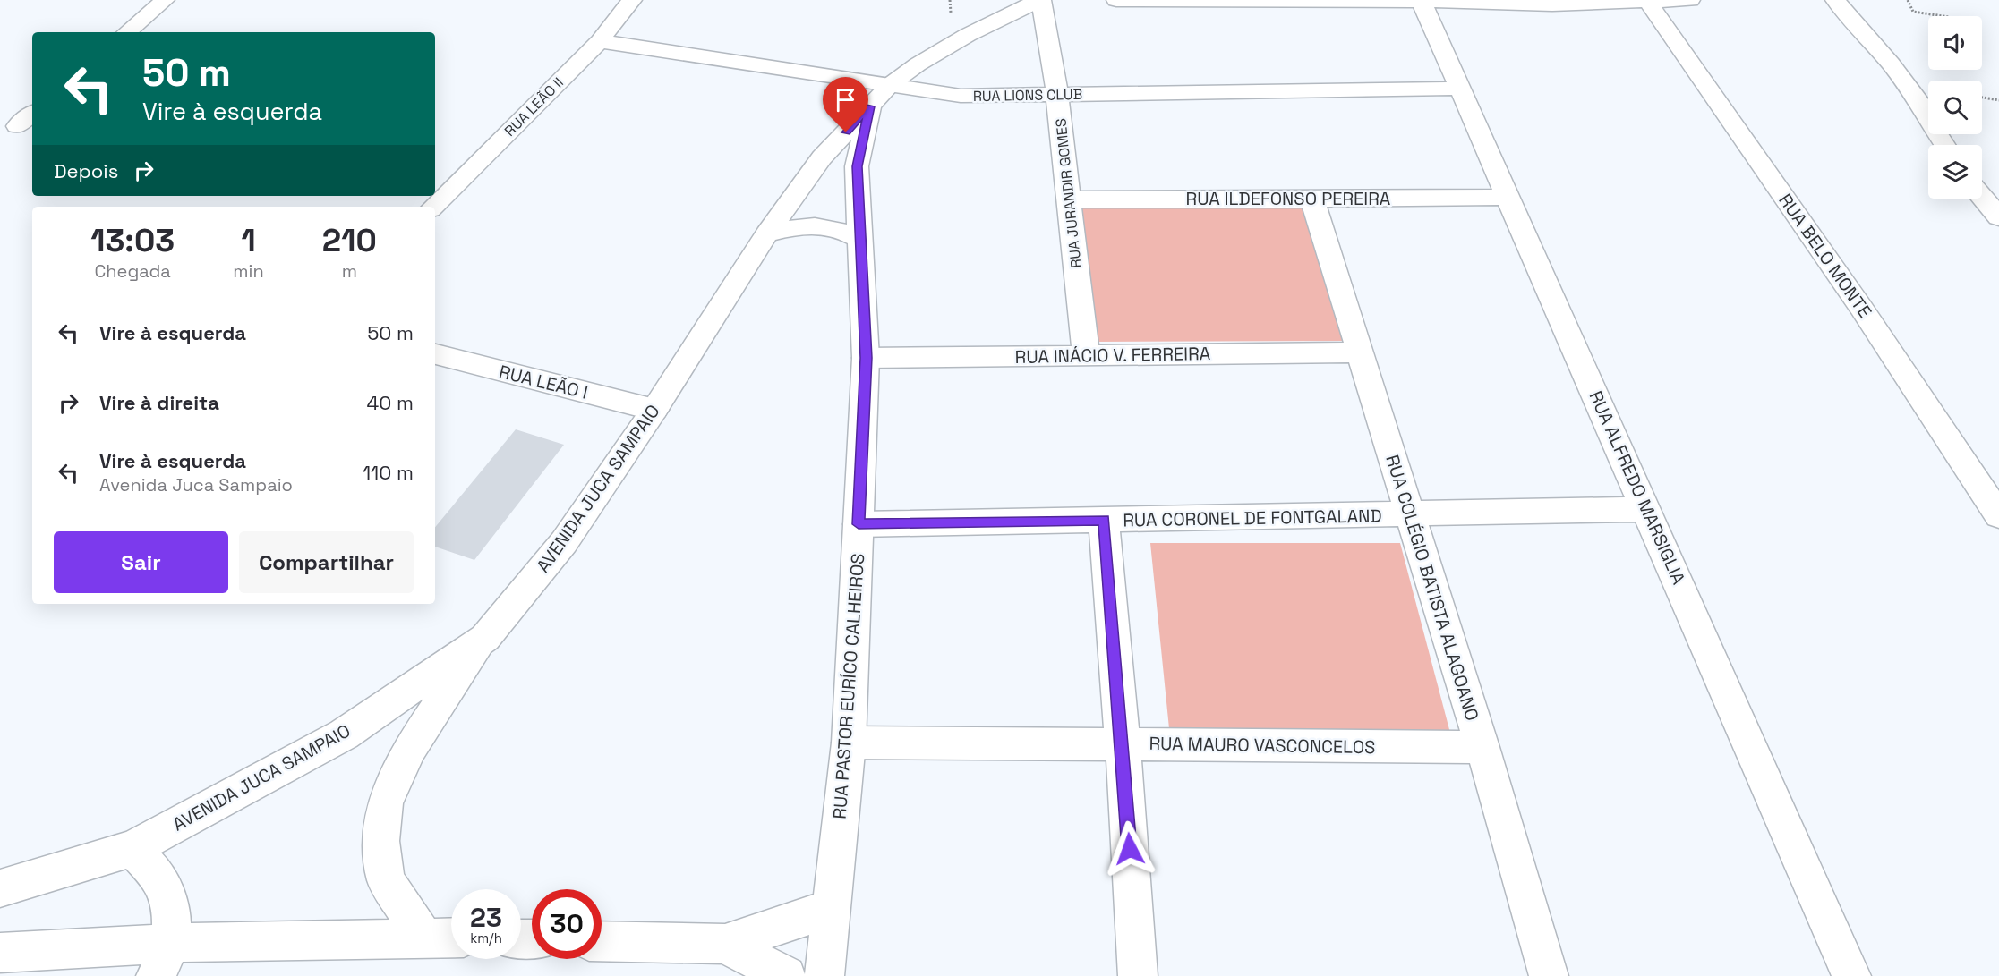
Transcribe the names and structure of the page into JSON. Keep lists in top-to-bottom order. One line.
{"streets":{"street":["RUA LIONS CLUB","RUA LEÃO II","RUA JURANDIR GOMES","RUA ILDEFONSO PEREIRA","RUA BELO MONTE","RUA INÁCIO V. FERREIRA","RUA LEÃO I","RUA ALFREDO MARSIGLIA","AVENIDA JUCA SAMPAIO","RUA CORONEL DE FONTGALAND","RUA COLÉGIO BATISTA ALAGOANO","RUA PASTOR EURÍCO CALHEIROS","RUA MAURO VASCONCELOS"]},"crossings":[["RUA LIONS CLUB","RUA LEÃO II"],["RUA LIONS CLUB","RUA JURANDIR GOMES"],["RUA LIONS CLUB","RUA ALFREDO MARSIGLIA"],["RUA LIONS CLUB","AVENIDA JUCA SAMPAIO"],["RUA JURANDIR GOMES","RUA ILDEFONSO PEREIRA"],["RUA JURANDIR GOMES","RUA INÁCIO V. FERREIRA"],["RUA JURANDIR GOMES","AVENIDA JUCA SAMPAIO"],["RUA ILDEFONSO PEREIRA","RUA ALFREDO MARSIGLIA"],["RUA ILDEFONSO PEREIRA","RUA COLÉGIO BATISTA ALAGOANO"],["RUA INÁCIO V. FERREIRA","RUA COLÉGIO BATISTA ALAGOANO"],["RUA INÁCIO V. FERREIRA","RUA PASTOR EURÍCO CALHEIROS"],["RUA LEÃO I","AVENIDA JUCA SAMPAIO"],["RUA ALFREDO MARSIGLIA","RUA CORONEL DE FONTGALAND"],["AVENIDA JUCA SAMPAIO","RUA PASTOR EURÍCO CALHEIROS"],["RUA CORONEL DE FONTGALAND","RUA COLÉGIO BATISTA ALAGOANO"],["RUA CORONEL DE FONTGALAND","RUA PASTOR EURÍCO CALHEIROS"],["RUA COLÉGIO BATISTA ALAGOANO","RUA MAURO VASCONCELOS"],["RUA PASTOR EURÍCO CALHEIROS","RUA MAURO VASCONCELOS"]],"page":{"turn":["50 m","Vire à esquerda"],"then":"Depois","eta":["13:03","Chegada","1","min","210","m"],"list":[{"name":"Vire à esquerda","value":"50 m"},{"name":"Vire à direita","value":"40 m"},{"name":"Vire à esquerda","note":"Avenida Juca Sampaio","value":"110 m"}],"buttons":["Sair","Compartilhar"],"speed":"23 km/h","limit":"30"}}
